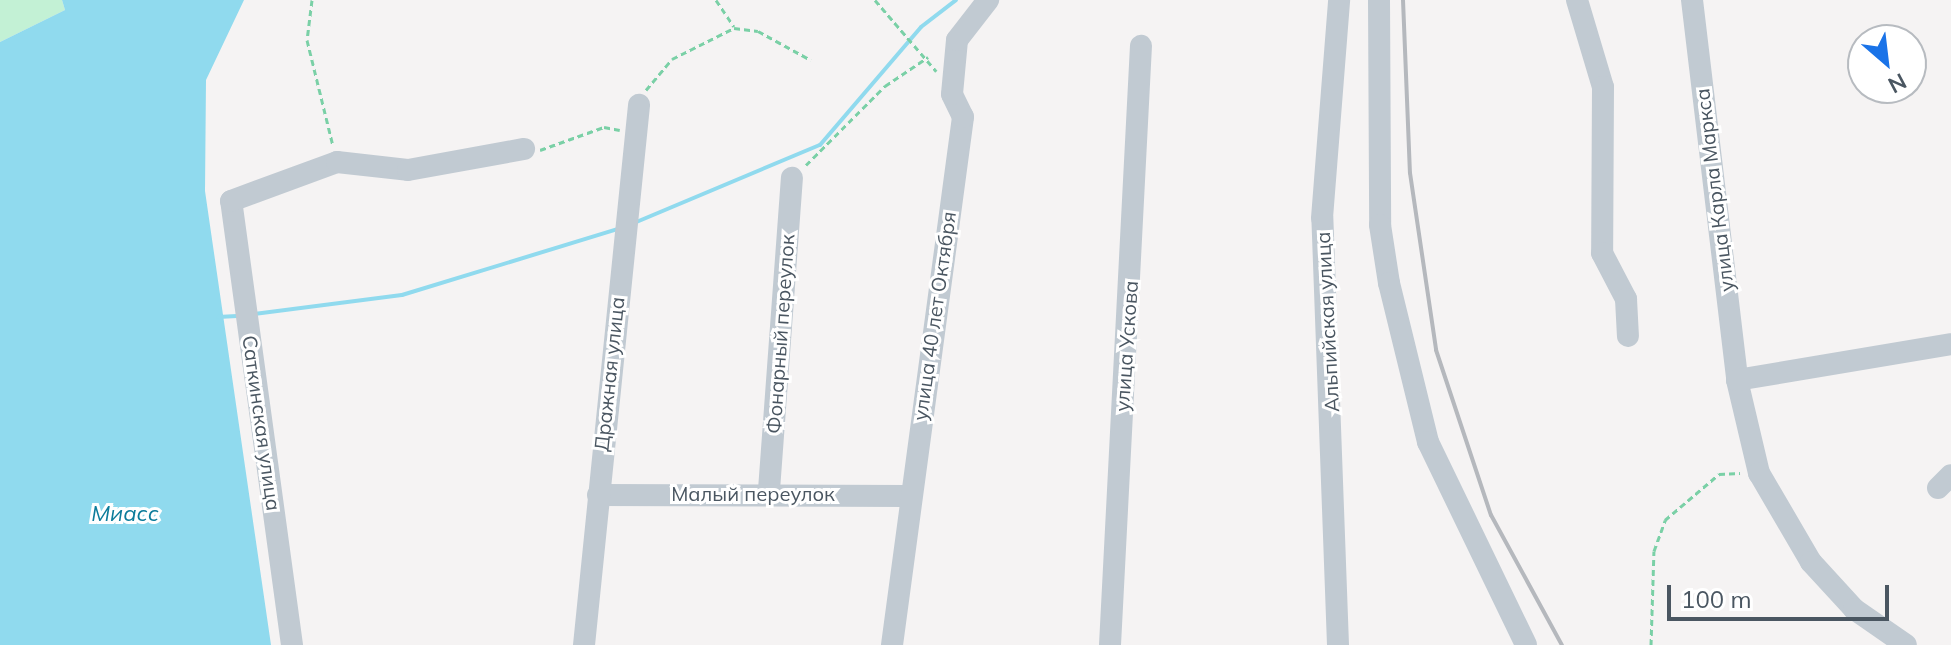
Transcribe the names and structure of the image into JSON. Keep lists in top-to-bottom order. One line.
{"streets":{"street":["улица Карла Маркса","улица 40 лет Октября","Альпийская улица","Фонарный переулок","улица Ускова","Дражная улица","Саткинская улица","Малый переулок"]},"crossings":[["улица 40 лет Октября","Малый переулок"],["Фонарный переулок","Малый переулок"],["Дражная улица","Малый переулок"]],"water":["Миасс"],"scale_bar":"100 m","north":"bottom right"}
